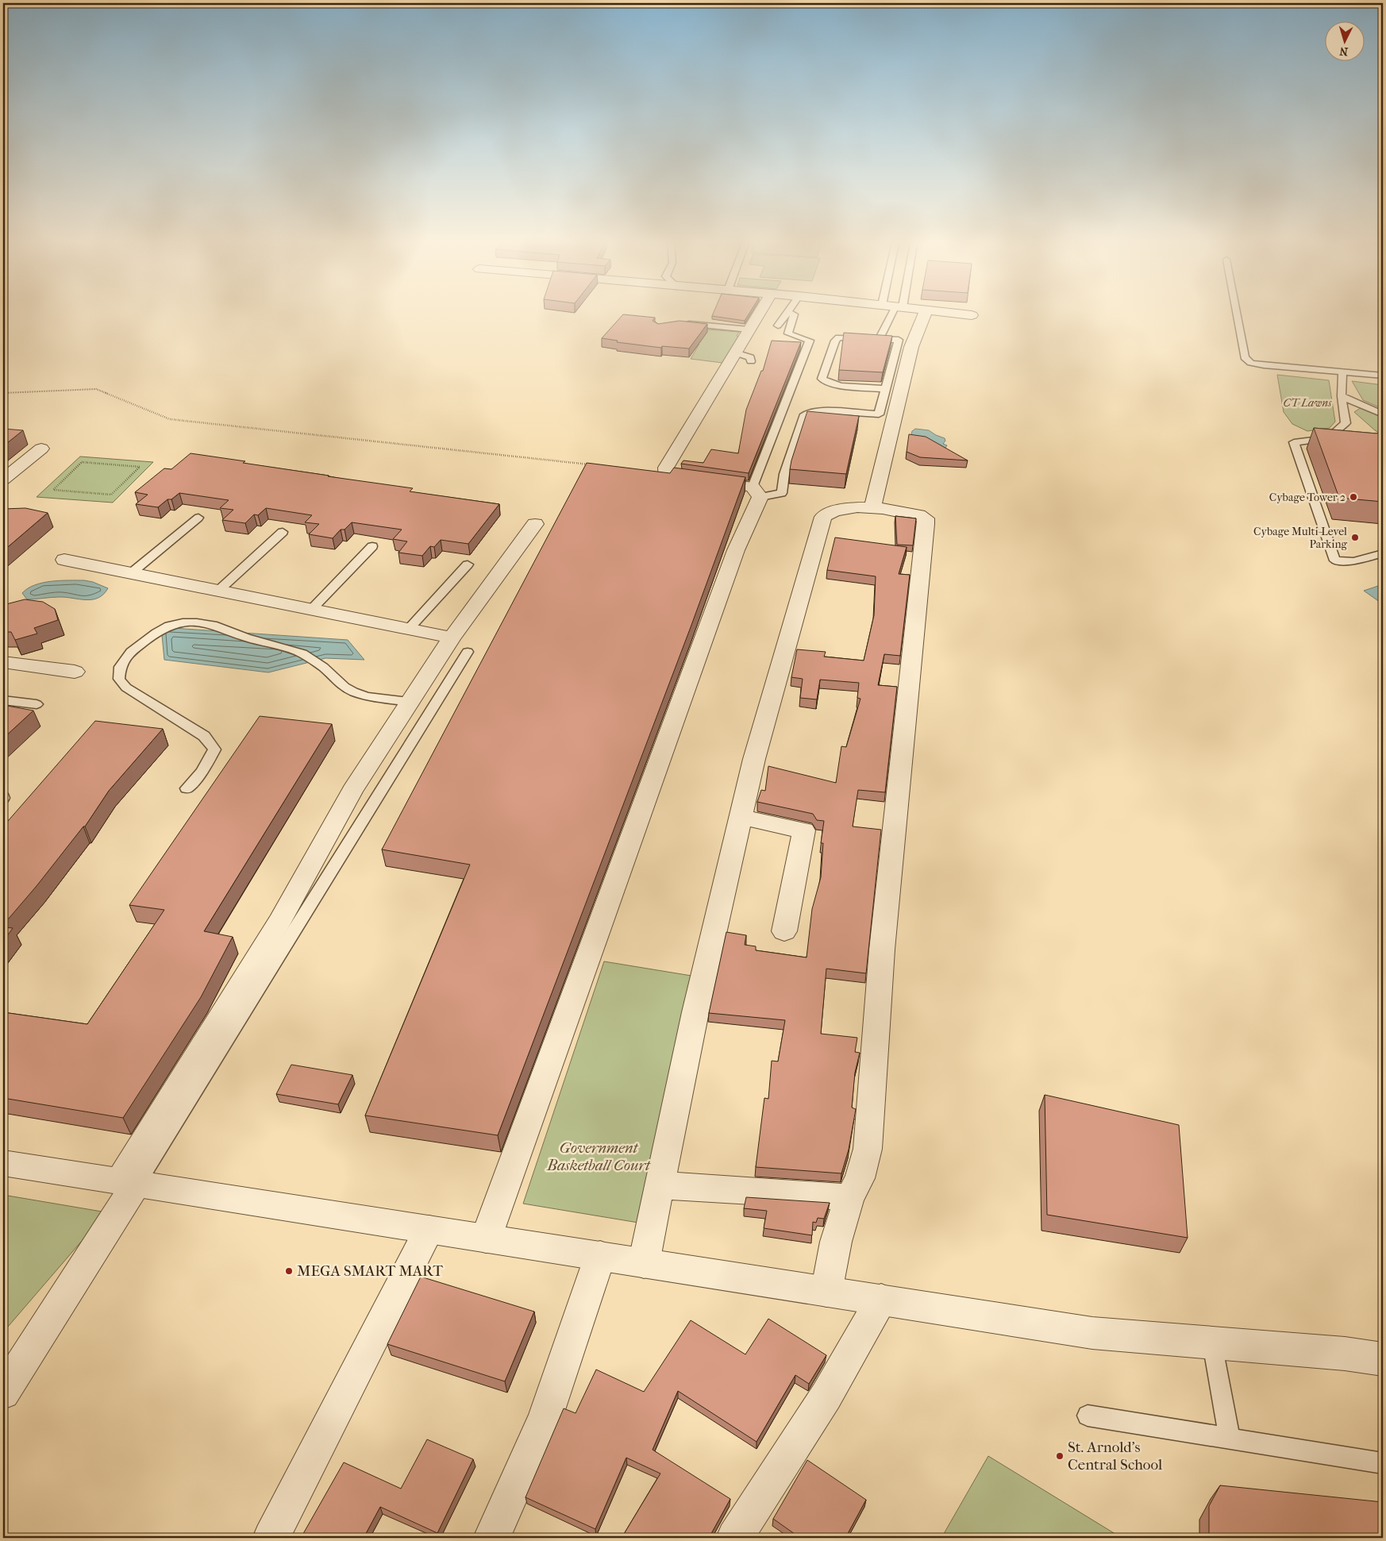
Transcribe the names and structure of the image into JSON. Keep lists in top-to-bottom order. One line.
{"parks":["CT Lawns","Government Basketball Court"],"places":["Cybage Tower 2","Cybage Multi-Level Parking","MEGA SMART MART","St. Arnold's Central School"],"north":"bottom"}
